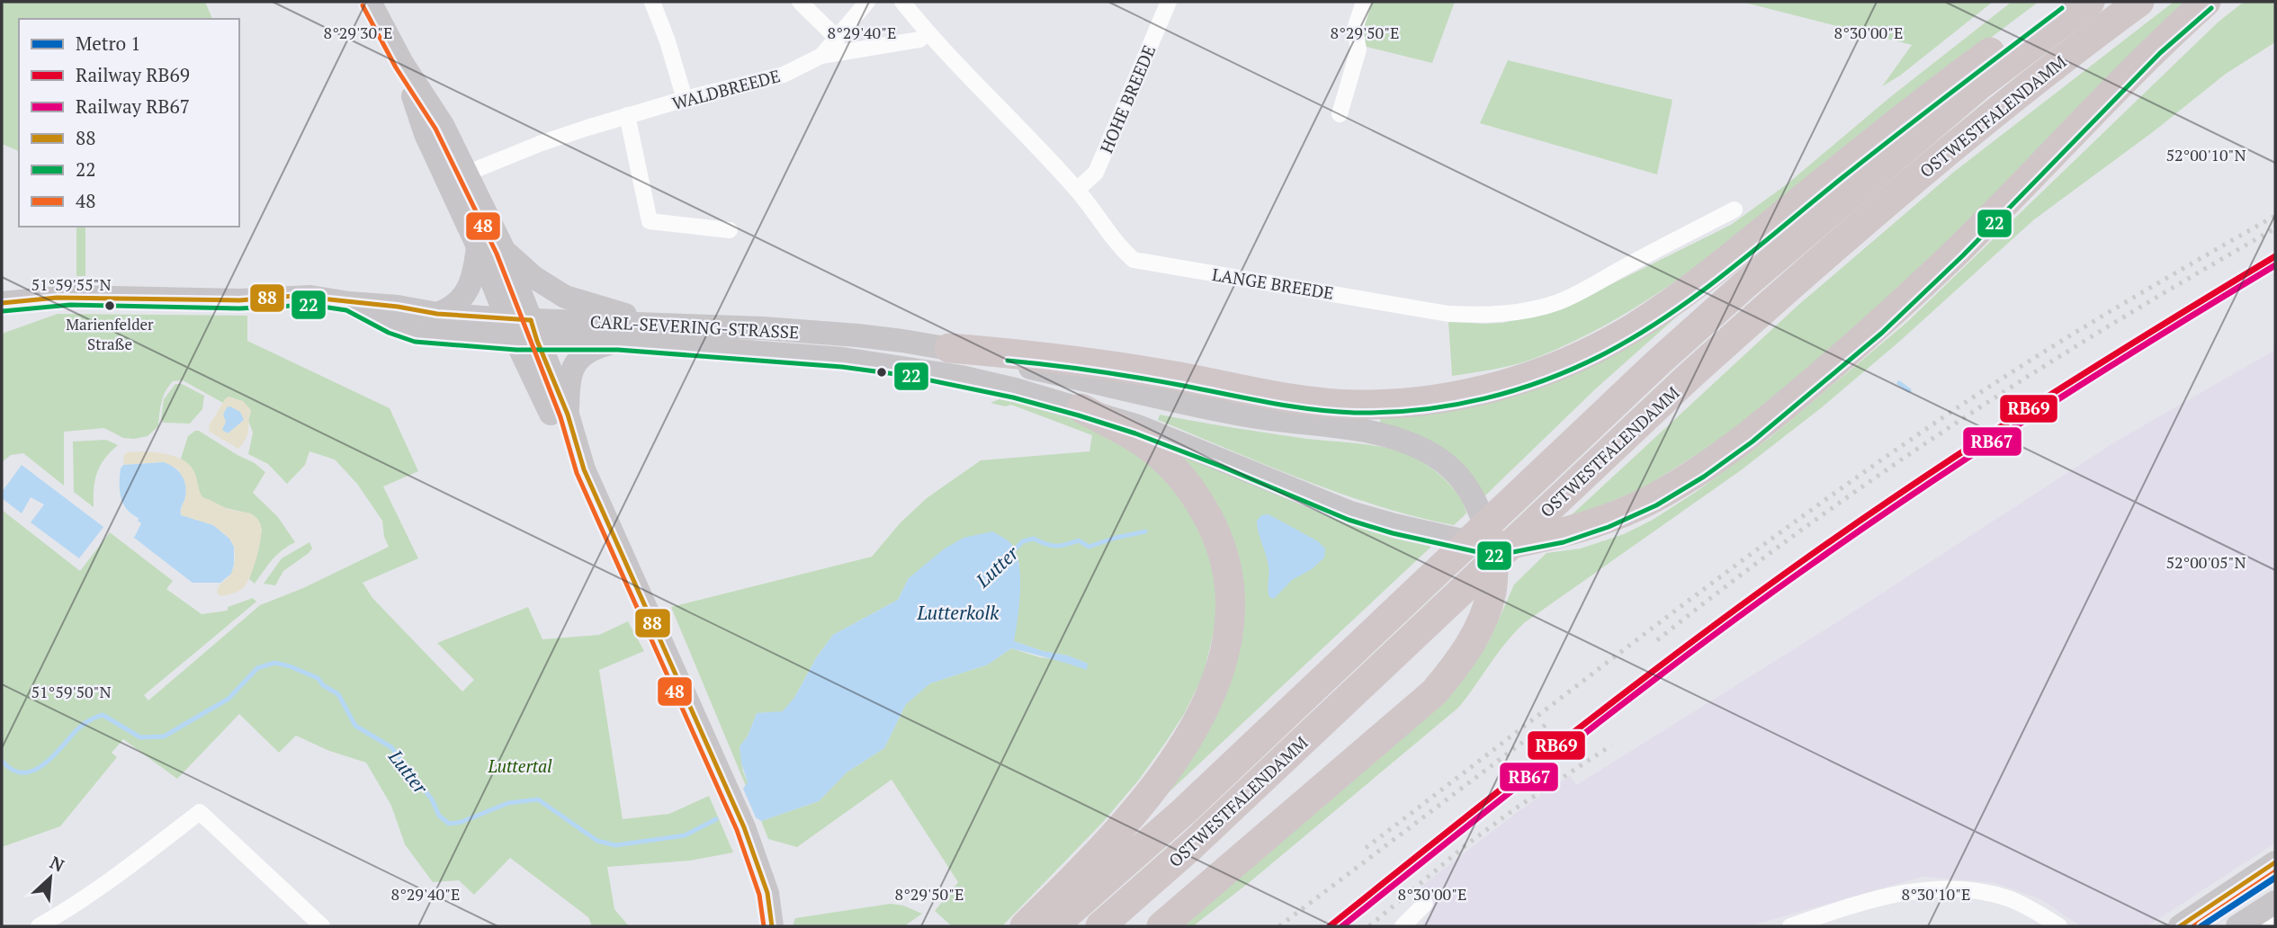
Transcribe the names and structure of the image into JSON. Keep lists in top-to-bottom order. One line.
{"streets":{"highway":["OSTWESTFALENDAMM"],"main road":["CARL-SEVERING-STRASSE"],"street":["WALDBREEDE","HOHE BREEDE","LANGE BREEDE"]},"crossings":[["WALDBREEDE","LANGE BREEDE"],["HOHE BREEDE","LANGE BREEDE"]],"water":["Lutter","Lutterkolk"],"parks":["Luttertal"],"places":["Marienfelder Straße"],"lines":["transit line 48","transit line 22","rail line RB69","rail line RB67","transit line 88","metro line 1"],"legend":["Metro 1","Railway RB69","Railway RB67","88","22","48"],"north":"top right","coordinates":["8°29'30\"E","8°29'40\"E","8°29'50\"E","8°30'00\"E","52°00'10\"N","51°59'55\"N","52°00'05\"N","51°59'50\"N","8°30'10\"E"]}
